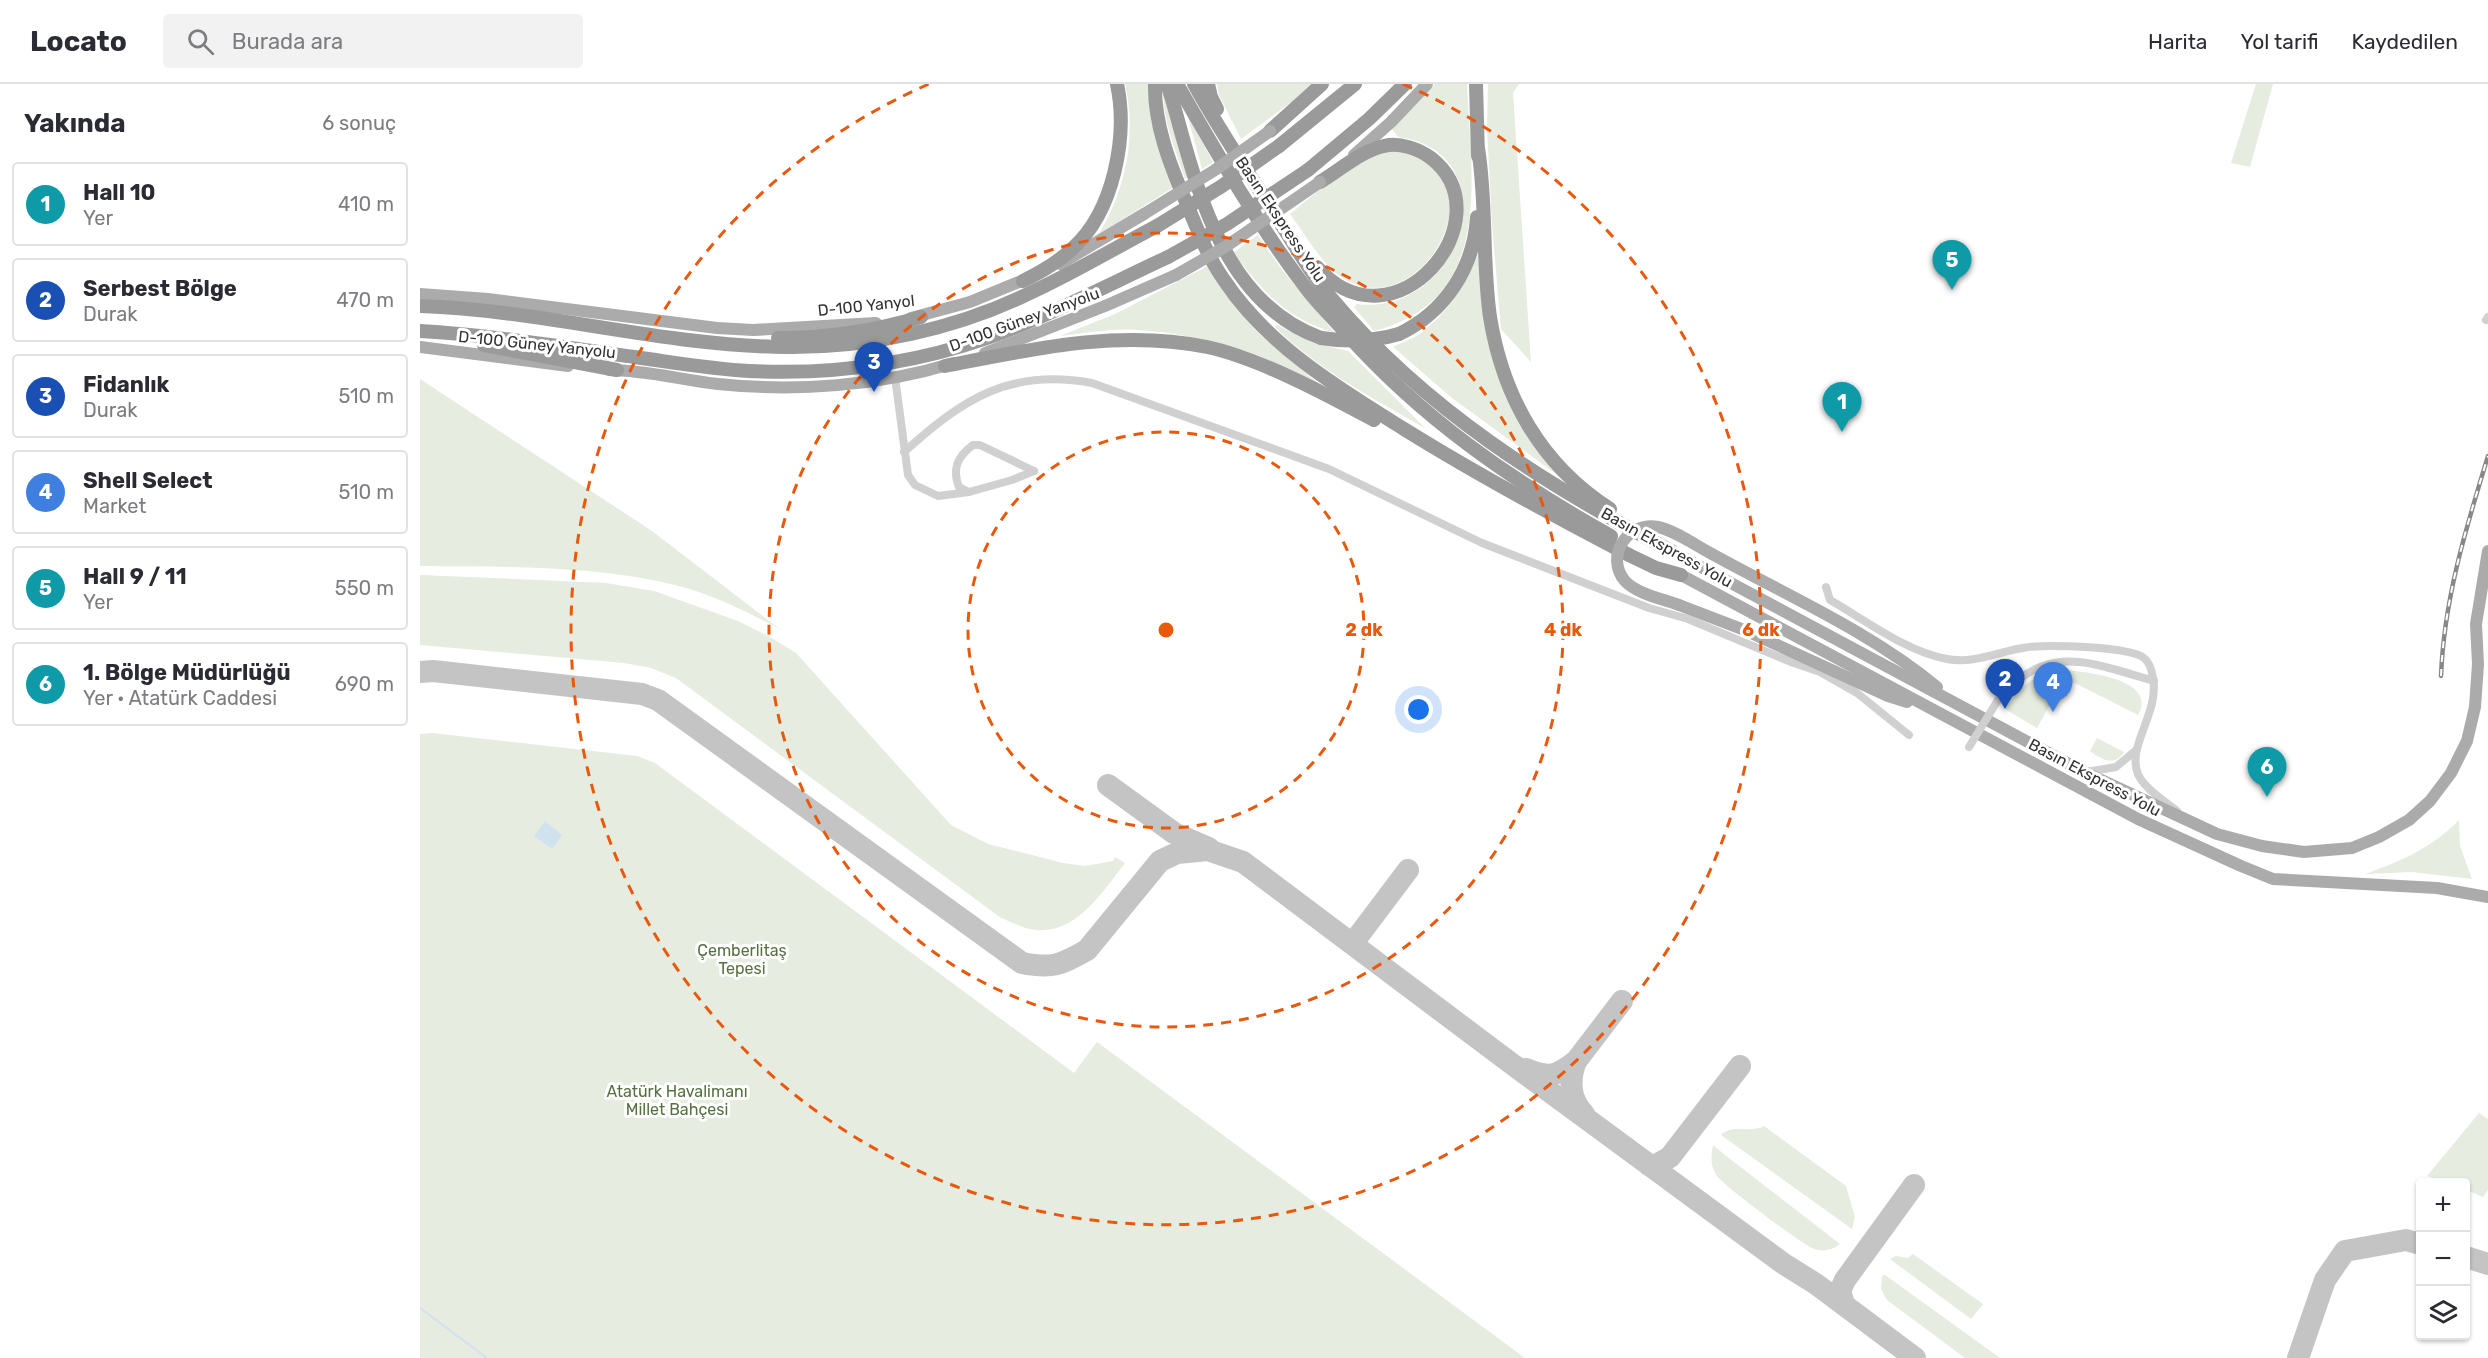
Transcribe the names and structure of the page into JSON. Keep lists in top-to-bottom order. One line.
{"streets":{"highway":["Basın Ekspress Yolu"],"main road":["D-100 Yanyol","D-100 Güney Yanyolu"]},"parks":["Çemberlitaş Tepesi","Atatürk Havalimanı Millet Bahçesi"],"page":{"header":"Locato","search":"Burada ara","nav":["Harita","Yol tarifi","Kaydedilen"],"heading":["Yakında","6 sonuç"],"list":[{"mark":"1","name":"Hall 10","note":"Yer","value":"410 m"},{"mark":"2","name":"Serbest Bölge","note":"Durak","value":"470 m"},{"mark":"3","name":"Fidanlık","note":"Durak","value":"510 m"},{"mark":"4","name":"Shell Select","note":"Market","value":"510 m"},{"mark":"5","name":"Hall 9 / 11","note":"Yer","value":"550 m"},{"mark":"6","name":"1. Bölge Müdürlüğü","note":"Yer · Atatürk Caddesi","value":"690 m"}],"pins":["5","3","1","2","4","6"],"map_buttons":["+","−"]},"rings":["2 dk","4 dk","6 dk"]}
